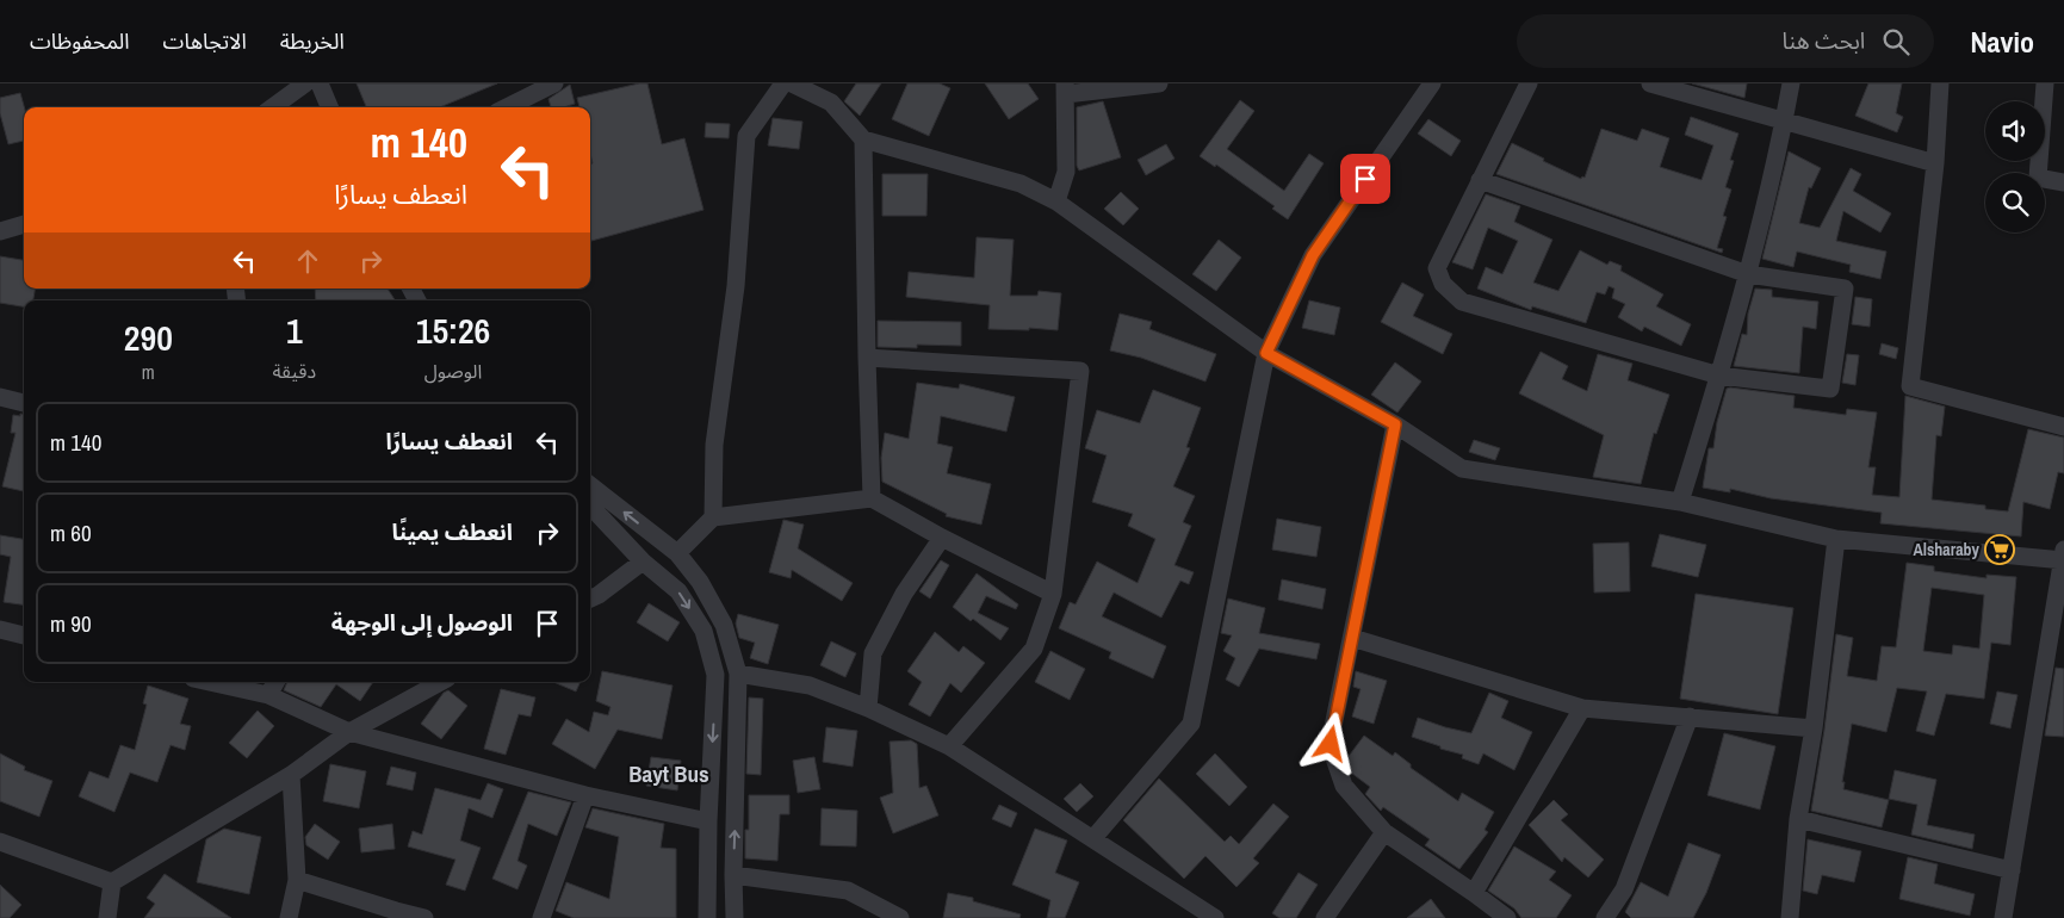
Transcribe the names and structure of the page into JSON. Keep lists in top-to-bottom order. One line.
{"districts":["Bayt Bus"],"places":{"supermarket":["Alsharaby"]},"page":{"header":"Navio","search":"ابحث هنا","nav":["الخريطة","الاتجاهات","المحفوظات"],"turn":["140 m","انعطف يسارًا"],"eta":["15:26","الوصول","1","دقيقة","290","m"],"list":[{"name":"انعطف يسارًا","value":"140 m"},{"name":"انعطف يمينًا","value":"60 m"},{"name":"الوصول إلى الوجهة","value":"90 m"}]}}
